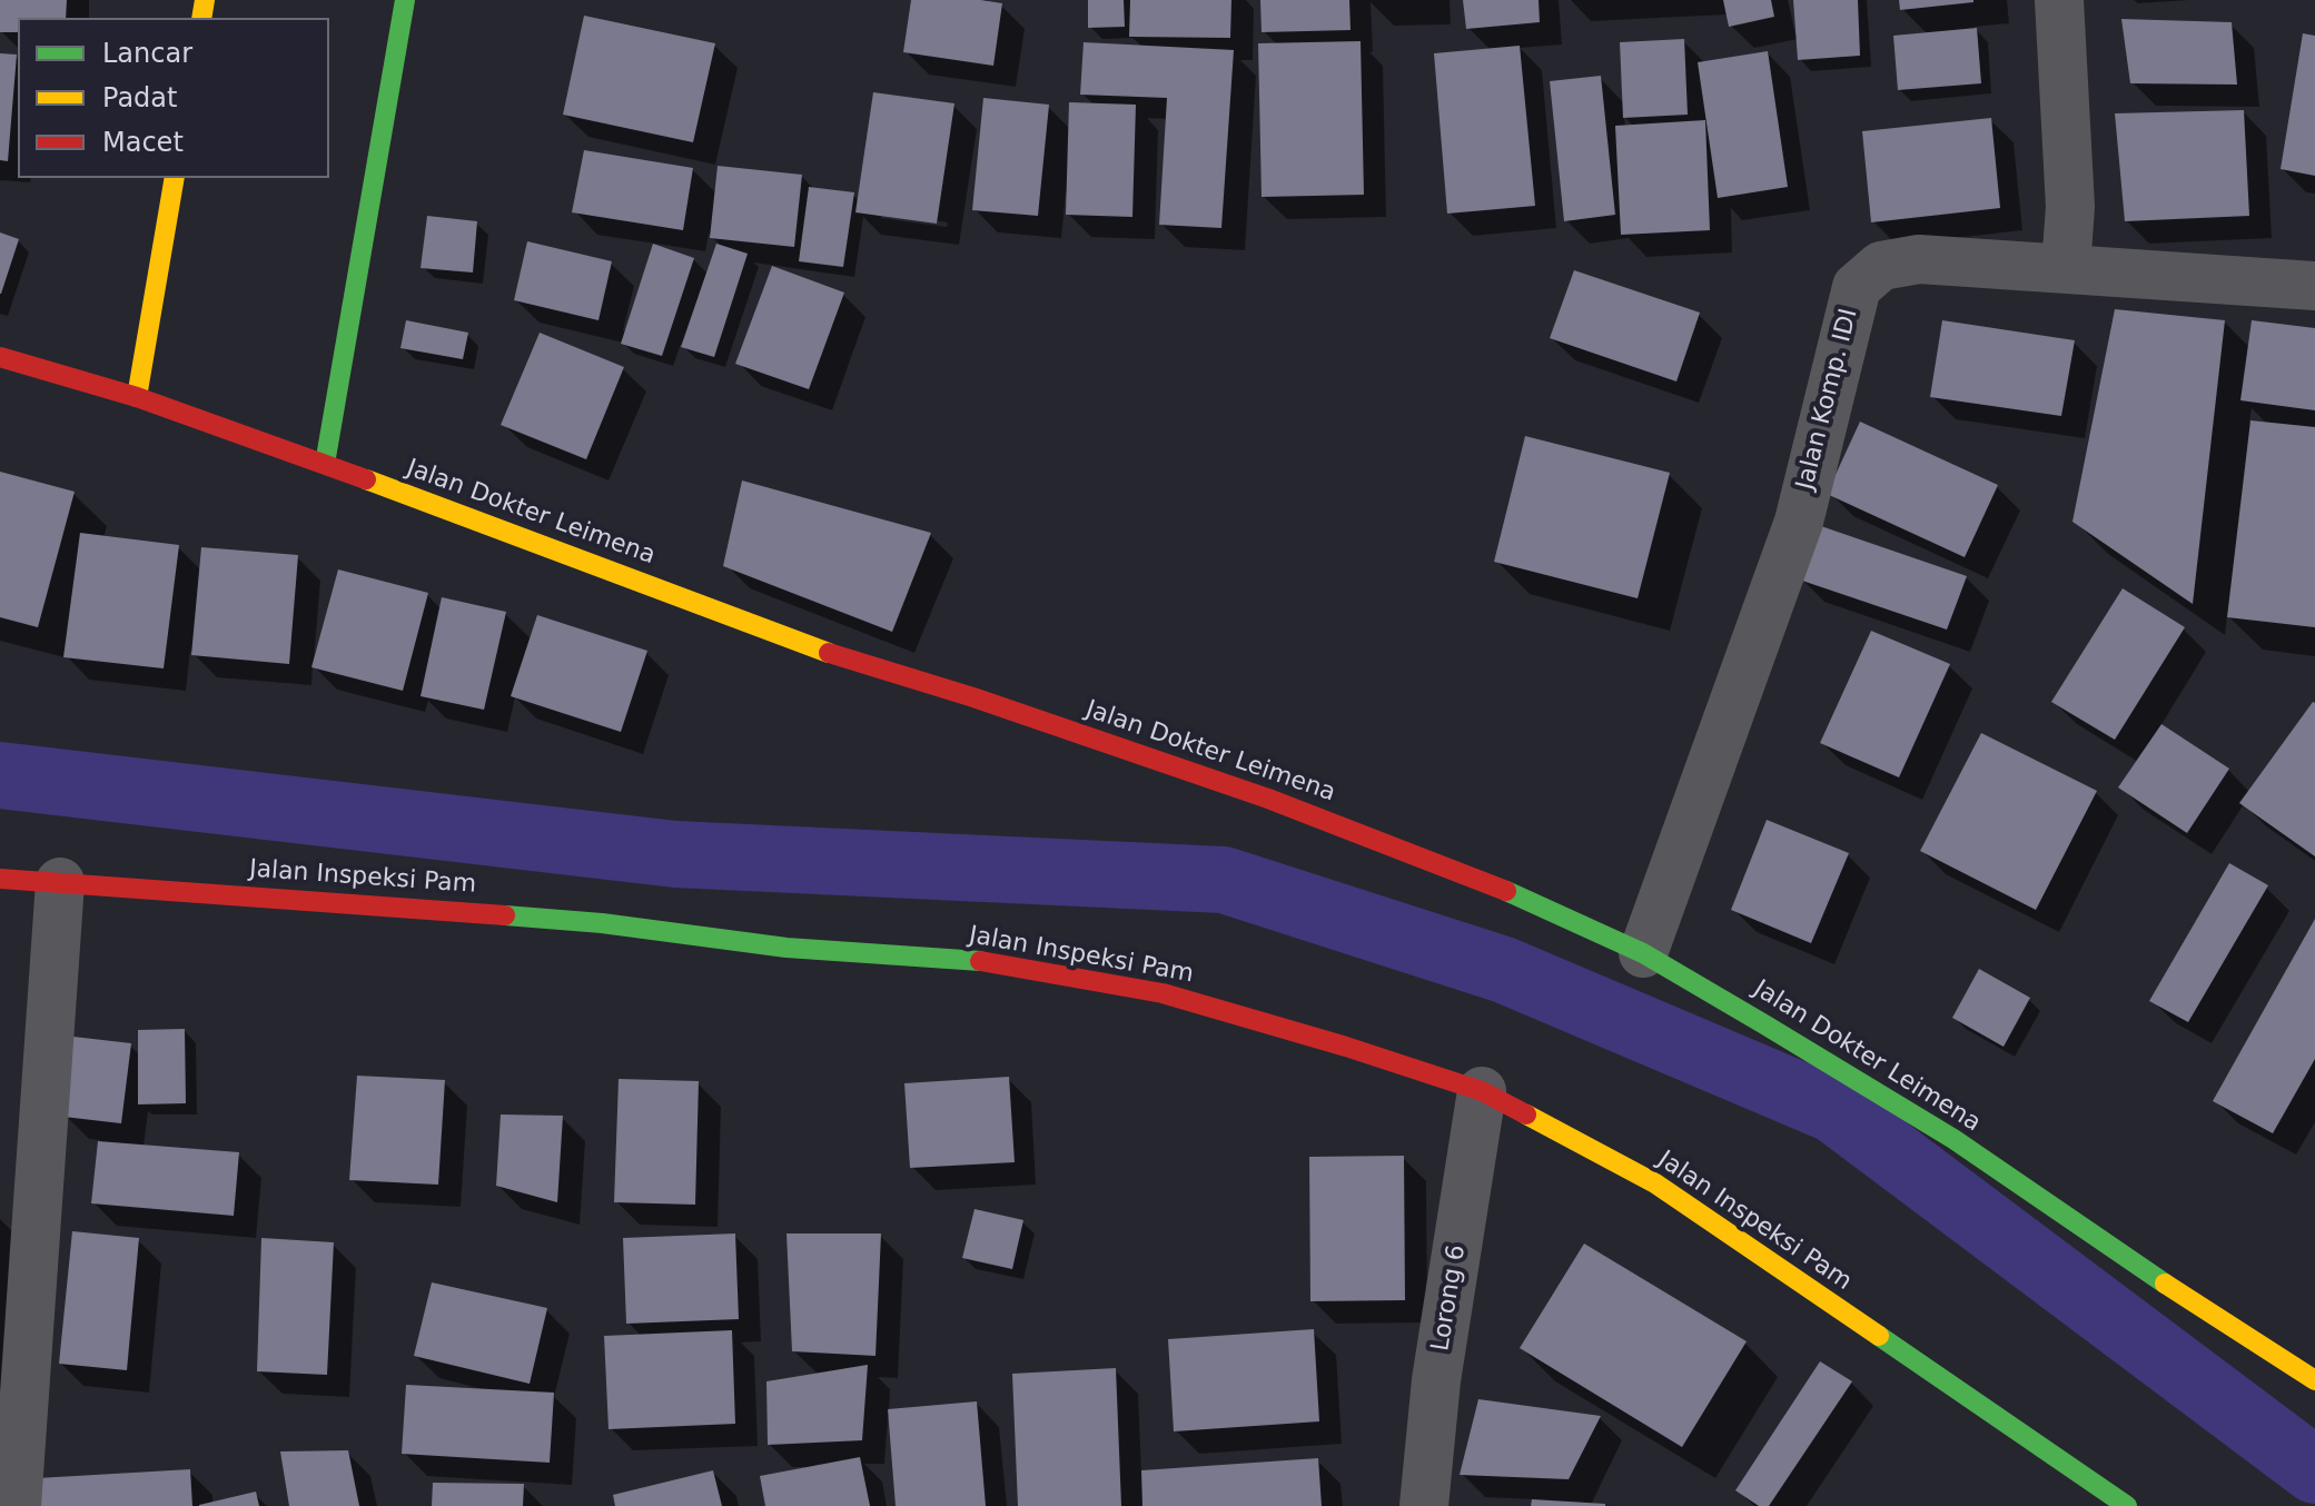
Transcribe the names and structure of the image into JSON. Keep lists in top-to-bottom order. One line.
{"streets":{"main road":["Jalan Dokter Leimena","Jalan Inspeksi Pam"],"street":["Jalan Komp. IDI","Lorong 6"]},"crossings":[["Jalan Komp. IDI","Jalan Dokter Leimena"],["Jalan Inspeksi Pam","Lorong 6"]],"legend":["Lancar","Padat","Macet"]}
